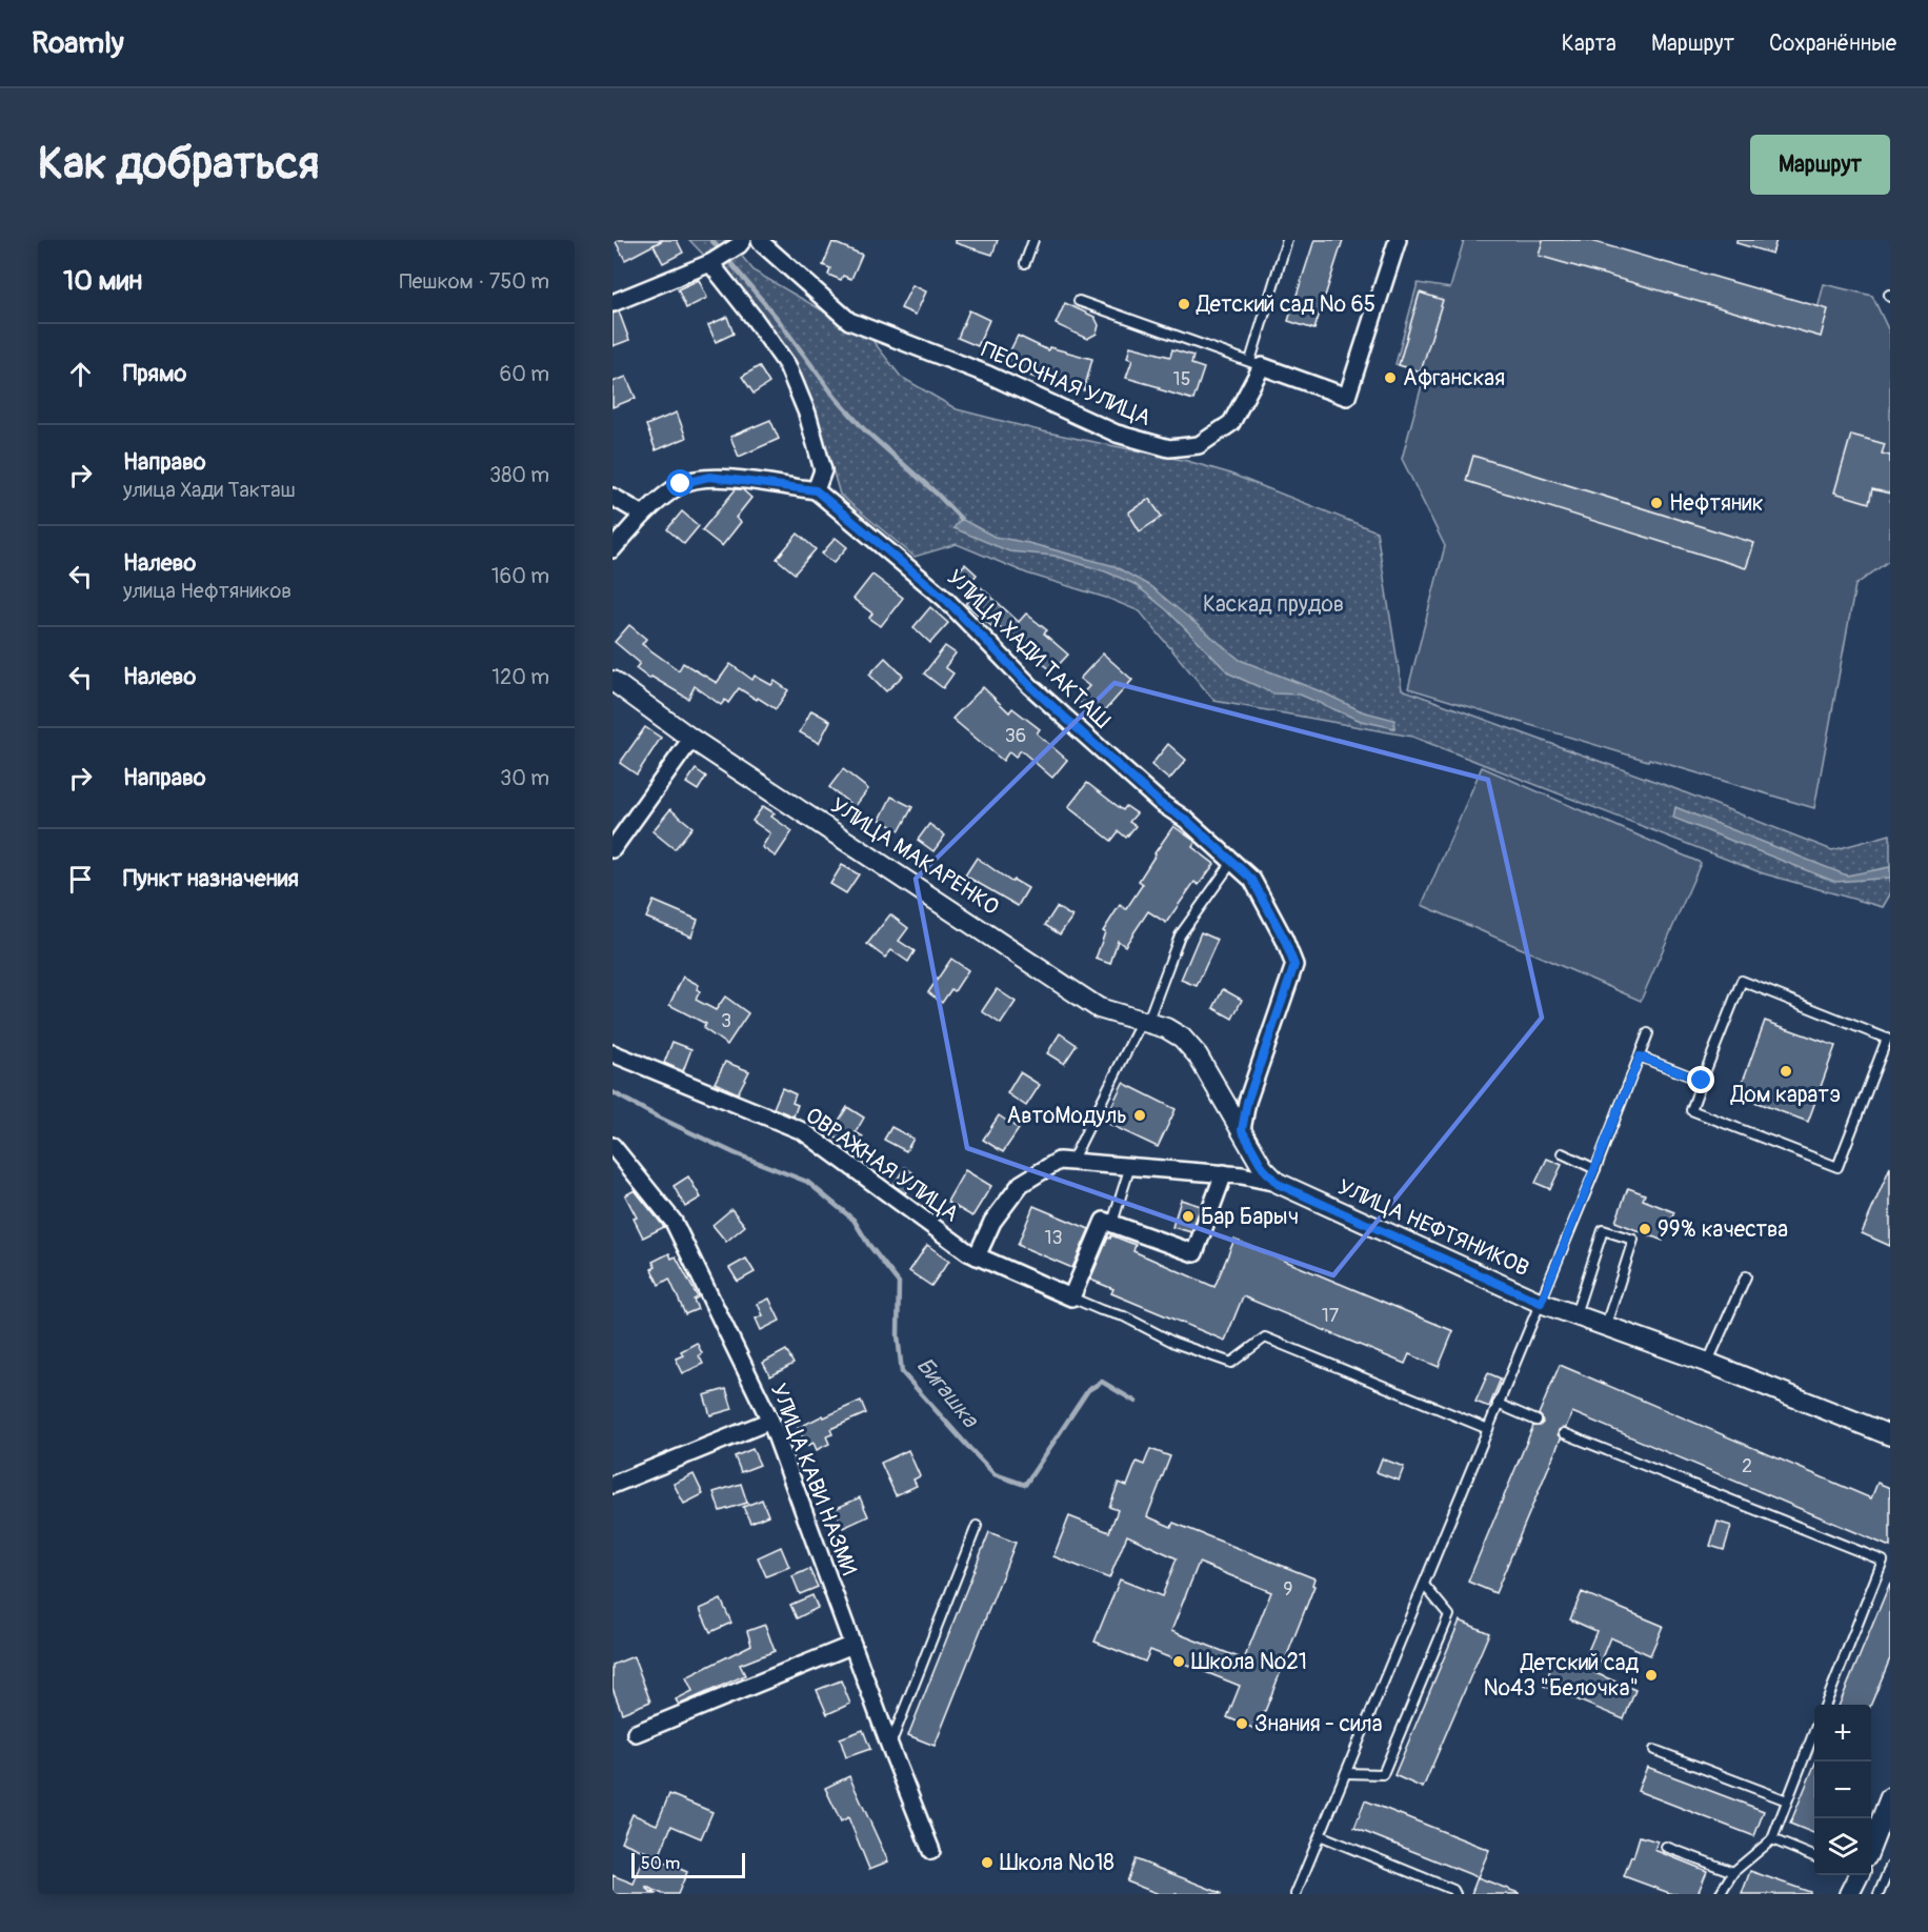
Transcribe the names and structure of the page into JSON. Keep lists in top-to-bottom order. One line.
{"streets":{"street":["ПЕСОЧНАЯ УЛИЦА","УЛИЦА ХАДИ ТАКТАШ","УЛИЦА МАКАРЕНКО","ОВРАЖНАЯ УЛИЦА","УЛИЦА НЕФТЯНИКОВ","УЛИЦА КАВИ НАЗМИ"]},"crossings":[["УЛИЦА ХАДИ ТАКТАШ","УЛИЦА НЕФТЯНИКОВ"],["УЛИЦА МАКАРЕНКО","УЛИЦА НЕФТЯНИКОВ"]],"water":["Бигашка"],"parks":["Каскад прудов"],"places":["Детский сад № 65","Афганская","Нефтяник","Дом каратэ","АвтоМодуль","Бар Барыч","99% качества","Школа №21","Детский сад №43 \"Белочка\"","Знания - сила","Школа №18"],"house_numbers":["15","36","3","13","17","2","9"],"scale_bar":"50 m","page":{"header":"Roamly","nav":["Карта","Маршрут","Сохранённые"],"buttons":"Маршрут","title":"Как добраться","heading":["10 мин","Пешком · 750 m"],"list":[["Прямо","60 m"],["Направо","улица Хади Такташ","380 m"],["Налево","улица Нефтяников","160 m"],["Налево","120 m"],["Направо","30 m"],"Пункт назначения"],"map_buttons":["+","−"],"scale":"50 m"}}
